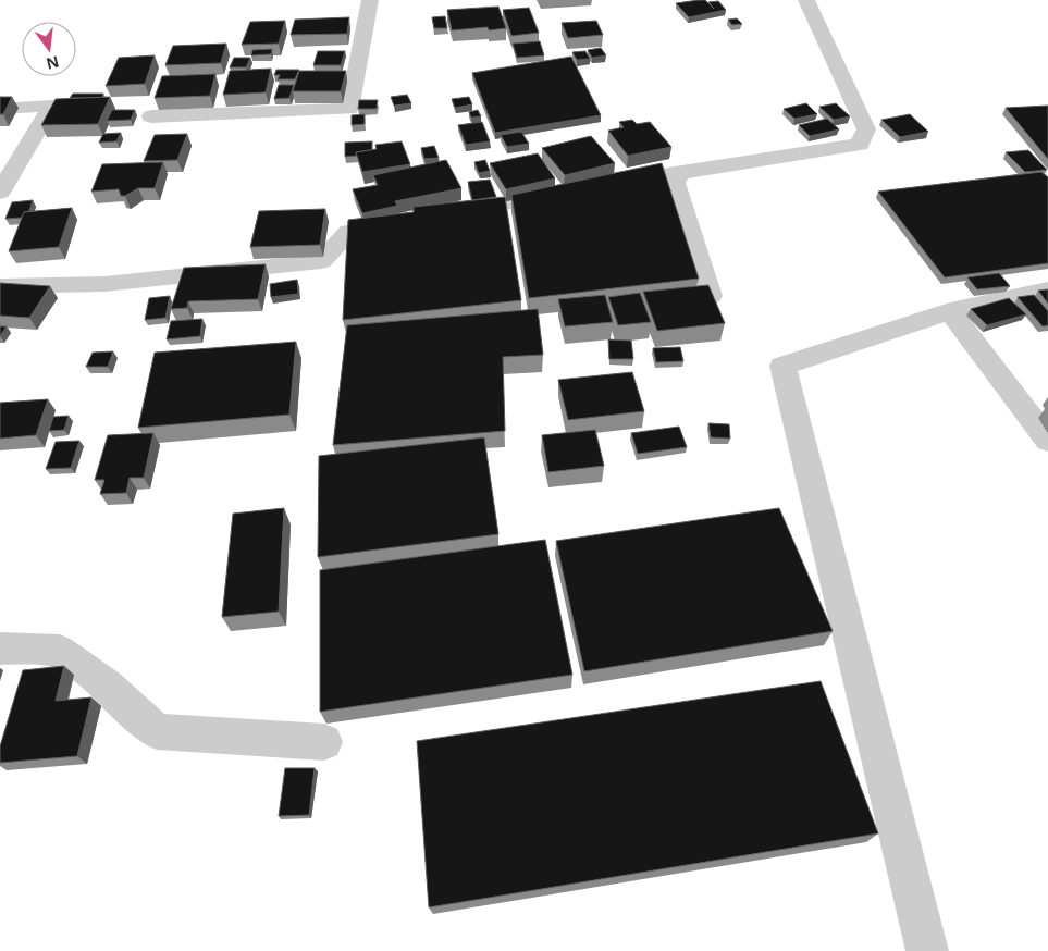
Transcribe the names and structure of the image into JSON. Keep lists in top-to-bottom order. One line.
{"north":"bottom"}
